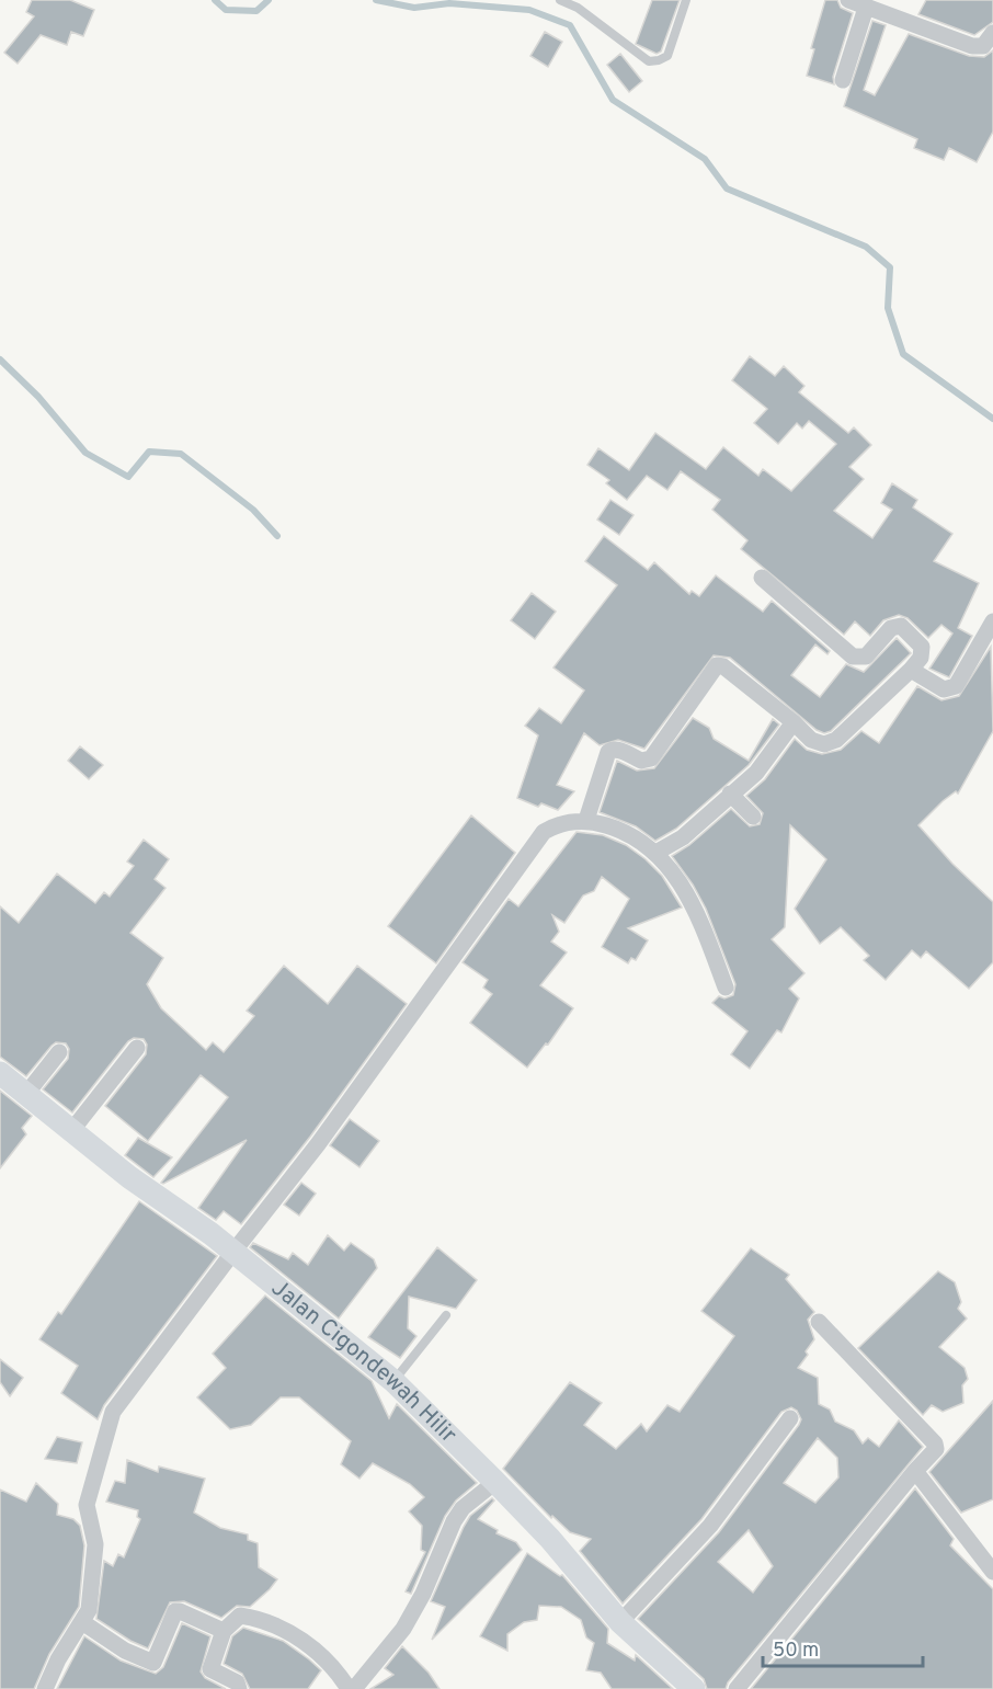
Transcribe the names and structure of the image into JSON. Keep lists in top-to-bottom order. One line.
{"streets":{"street":["Jalan Cigondewah Hilir"]},"scale_bar":"50 m"}
